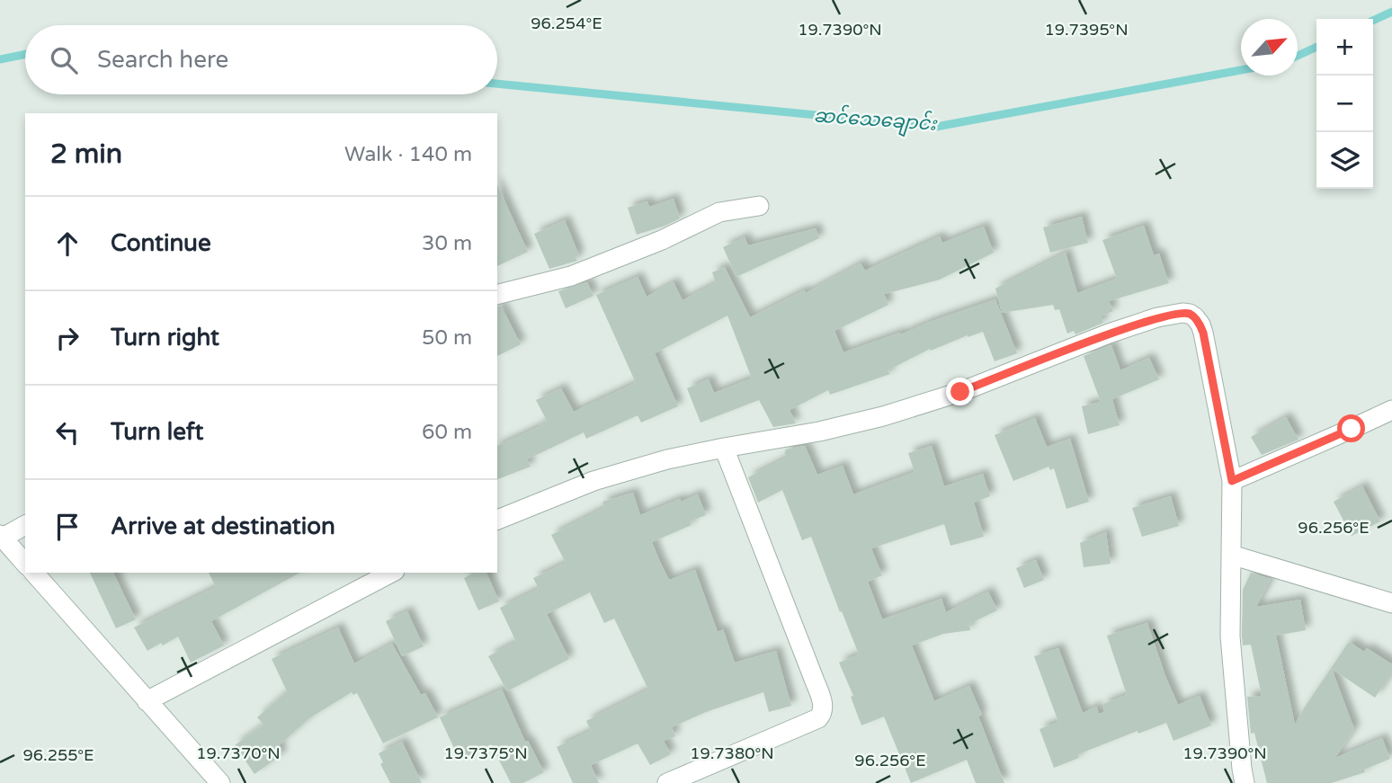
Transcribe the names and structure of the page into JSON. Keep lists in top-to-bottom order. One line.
{"water":["ဆင်သေချောင်း"],"north":"top right","page":{"map_buttons":["+","−"],"search":"Search here","heading":["2 min","Walk · 140 m"],"list":[["Continue","30 m"],["Turn right","50 m"],["Turn left","60 m"],"Arrive at destination"]},"coordinates":["96.254°E","19.7390°N","19.7395°N","96.256°E","19.7370°N","19.7375°N","19.7380°N","96.255°E"]}
